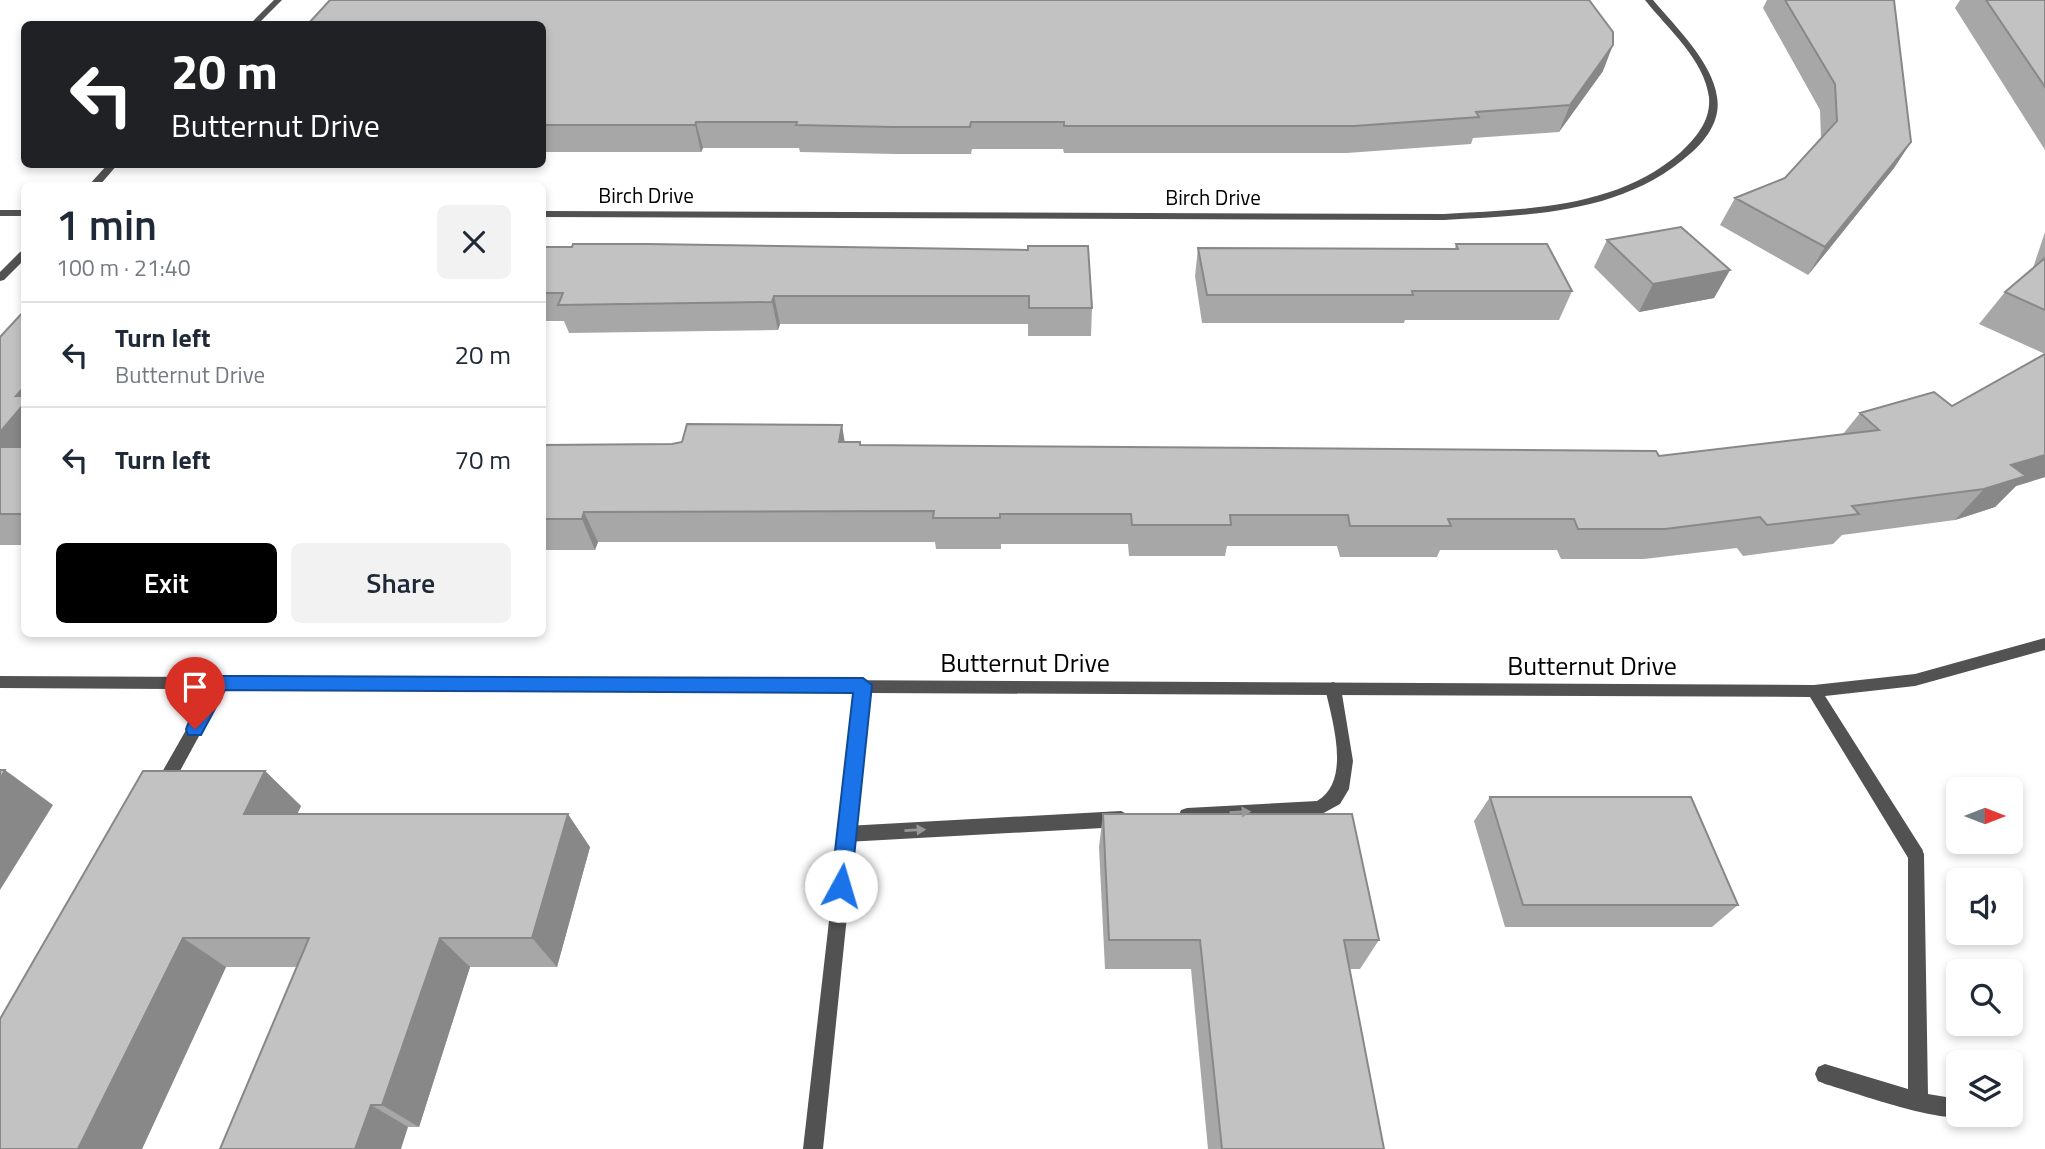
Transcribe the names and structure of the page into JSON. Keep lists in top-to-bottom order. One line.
{"streets":{"street":["Birch Drive","Butternut Drive"]},"north":"right","page":{"turn":["20 m","Butternut Drive"],"heading":["1 min","100 m · 21:40"],"list":[{"name":"Turn left","note":"Butternut Drive","value":"20 m"},{"name":"Turn left","value":"70 m"}],"buttons":["Exit","Share"]}}
